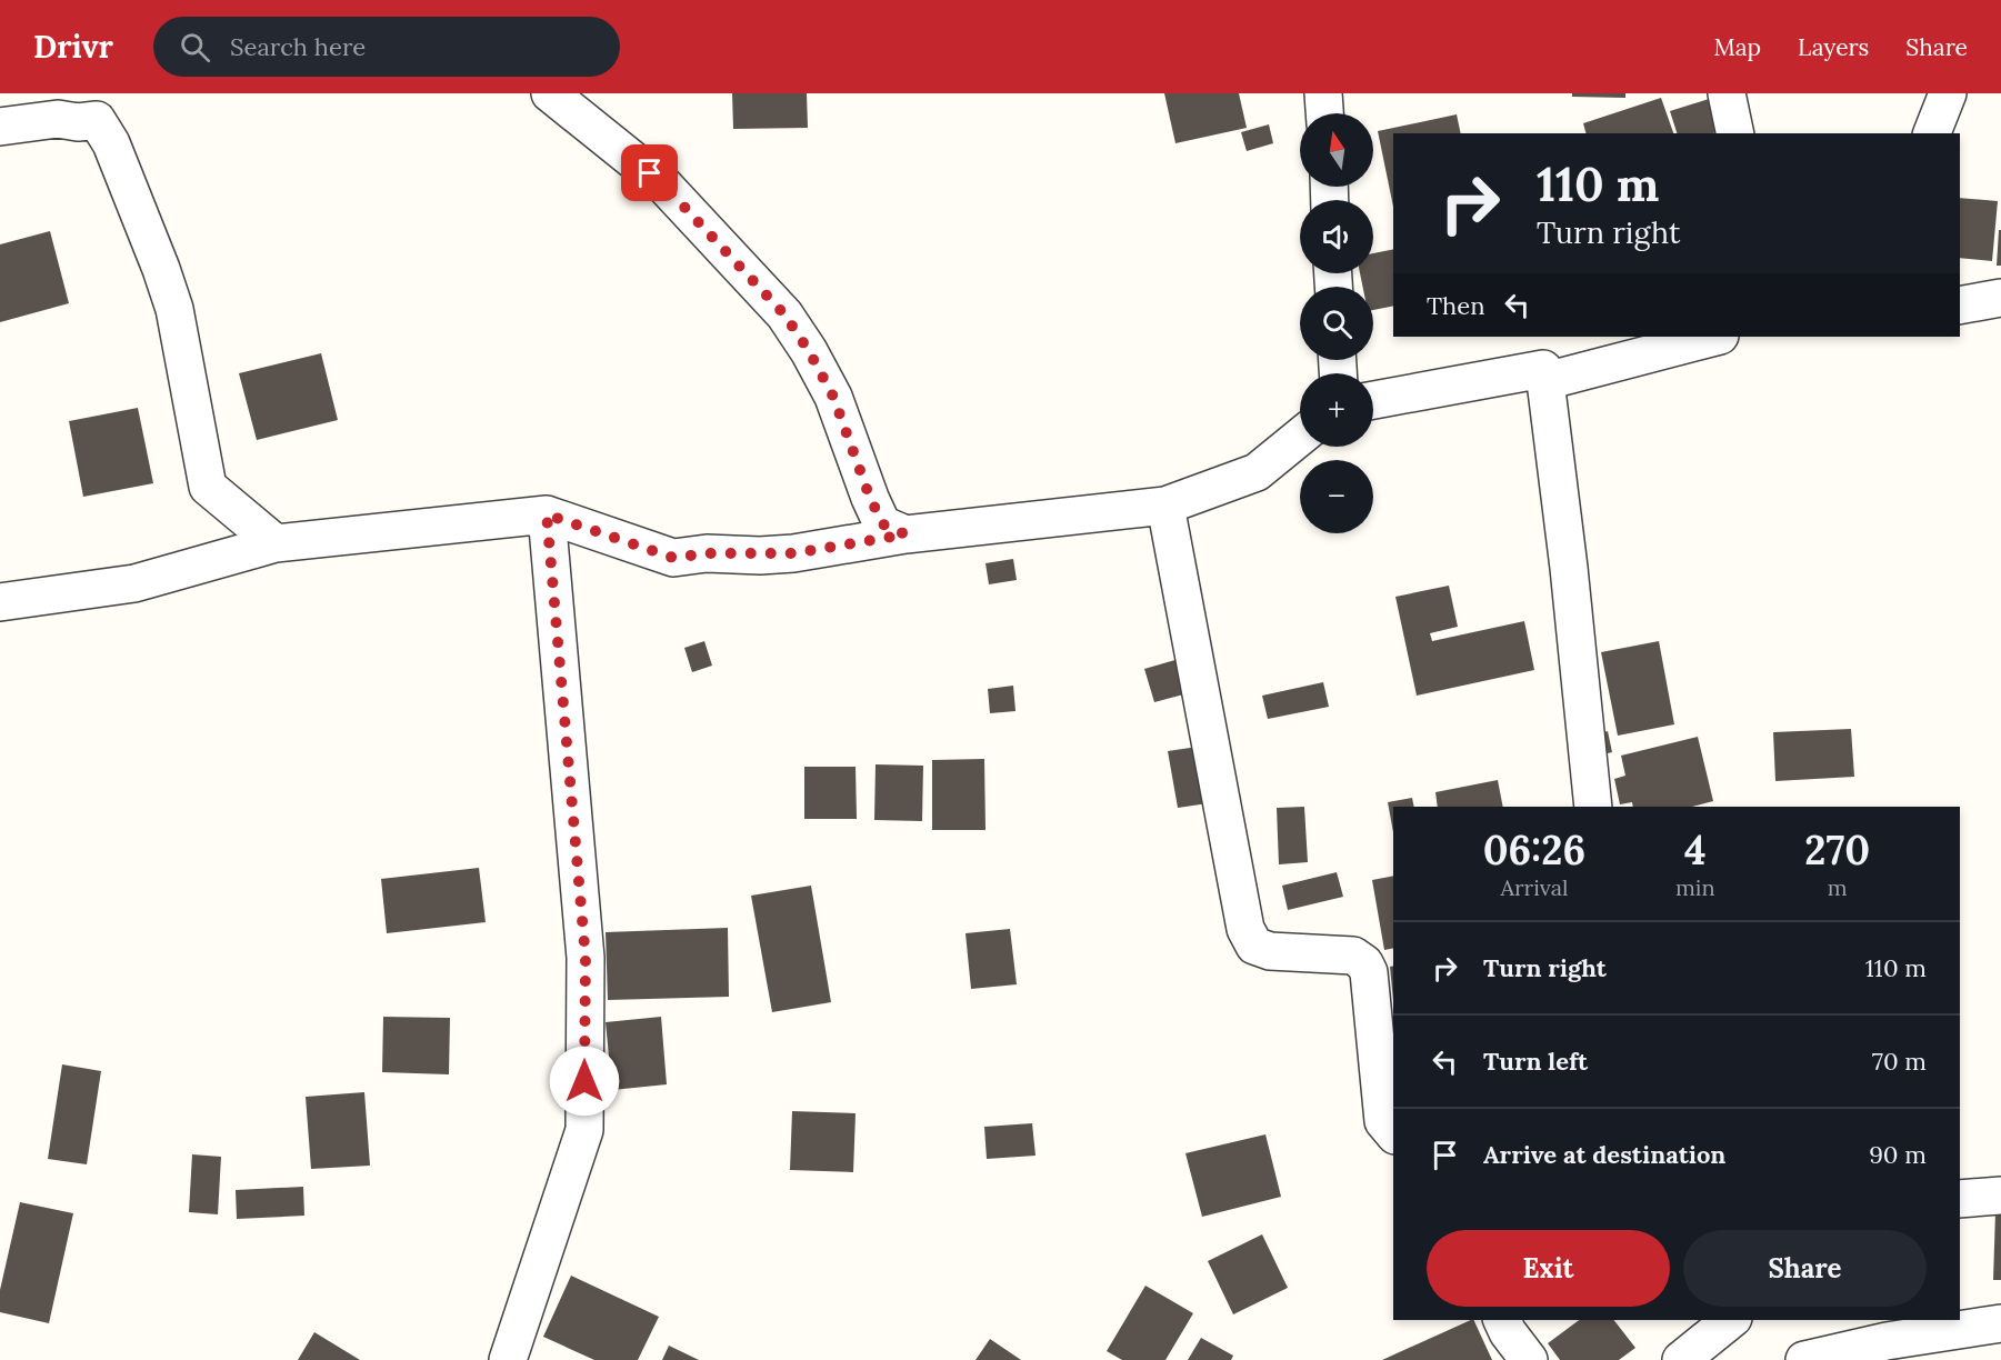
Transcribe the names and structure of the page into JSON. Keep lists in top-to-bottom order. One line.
{"north":"top","page":{"header":"Drivr","search":"Search here","nav":["Map","Layers","Share"],"map_buttons":["+","−"],"turn":["110 m","Turn right"],"then":"Then","eta":["06:26","Arrival","4","min","270","m"],"list":[{"name":"Turn right","value":"110 m"},{"name":"Turn left","value":"70 m"},{"name":"Arrive at destination","value":"90 m"}],"buttons":["Exit","Share"]}}
